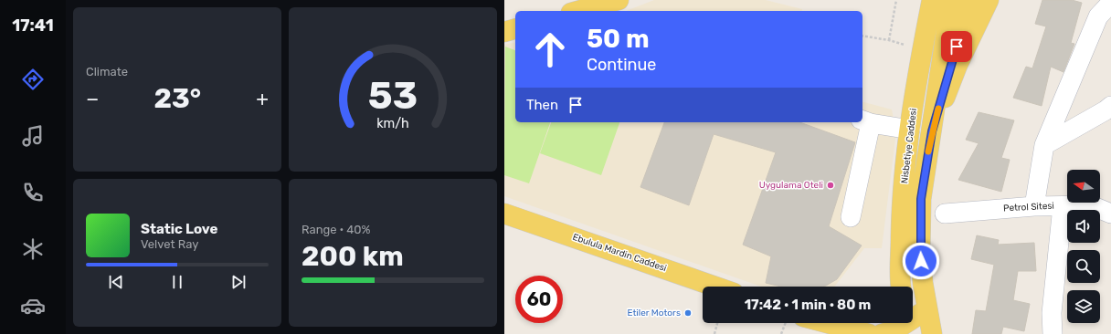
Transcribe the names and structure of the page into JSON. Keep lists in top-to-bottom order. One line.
{"streets":{"main road":["Nisbetiye Caddesi","Ebulula Mardin Caddesi"],"street":["Petrol Sitesi"]},"places":["Uygulama Oteli","Etiler Motors"],"north":"left","page":{"tabs":"17:41","tile":["Climate",["Range · 40%","200 km"]],"turn":["50 m","Continue"],"heat":["−","23°","+"],"then":"Then","song":["Static Love","Velvet Ray"],"limit":"60","trip":"17:42 · 1 min · 80 m","gauge":["53","km/h"]}}
